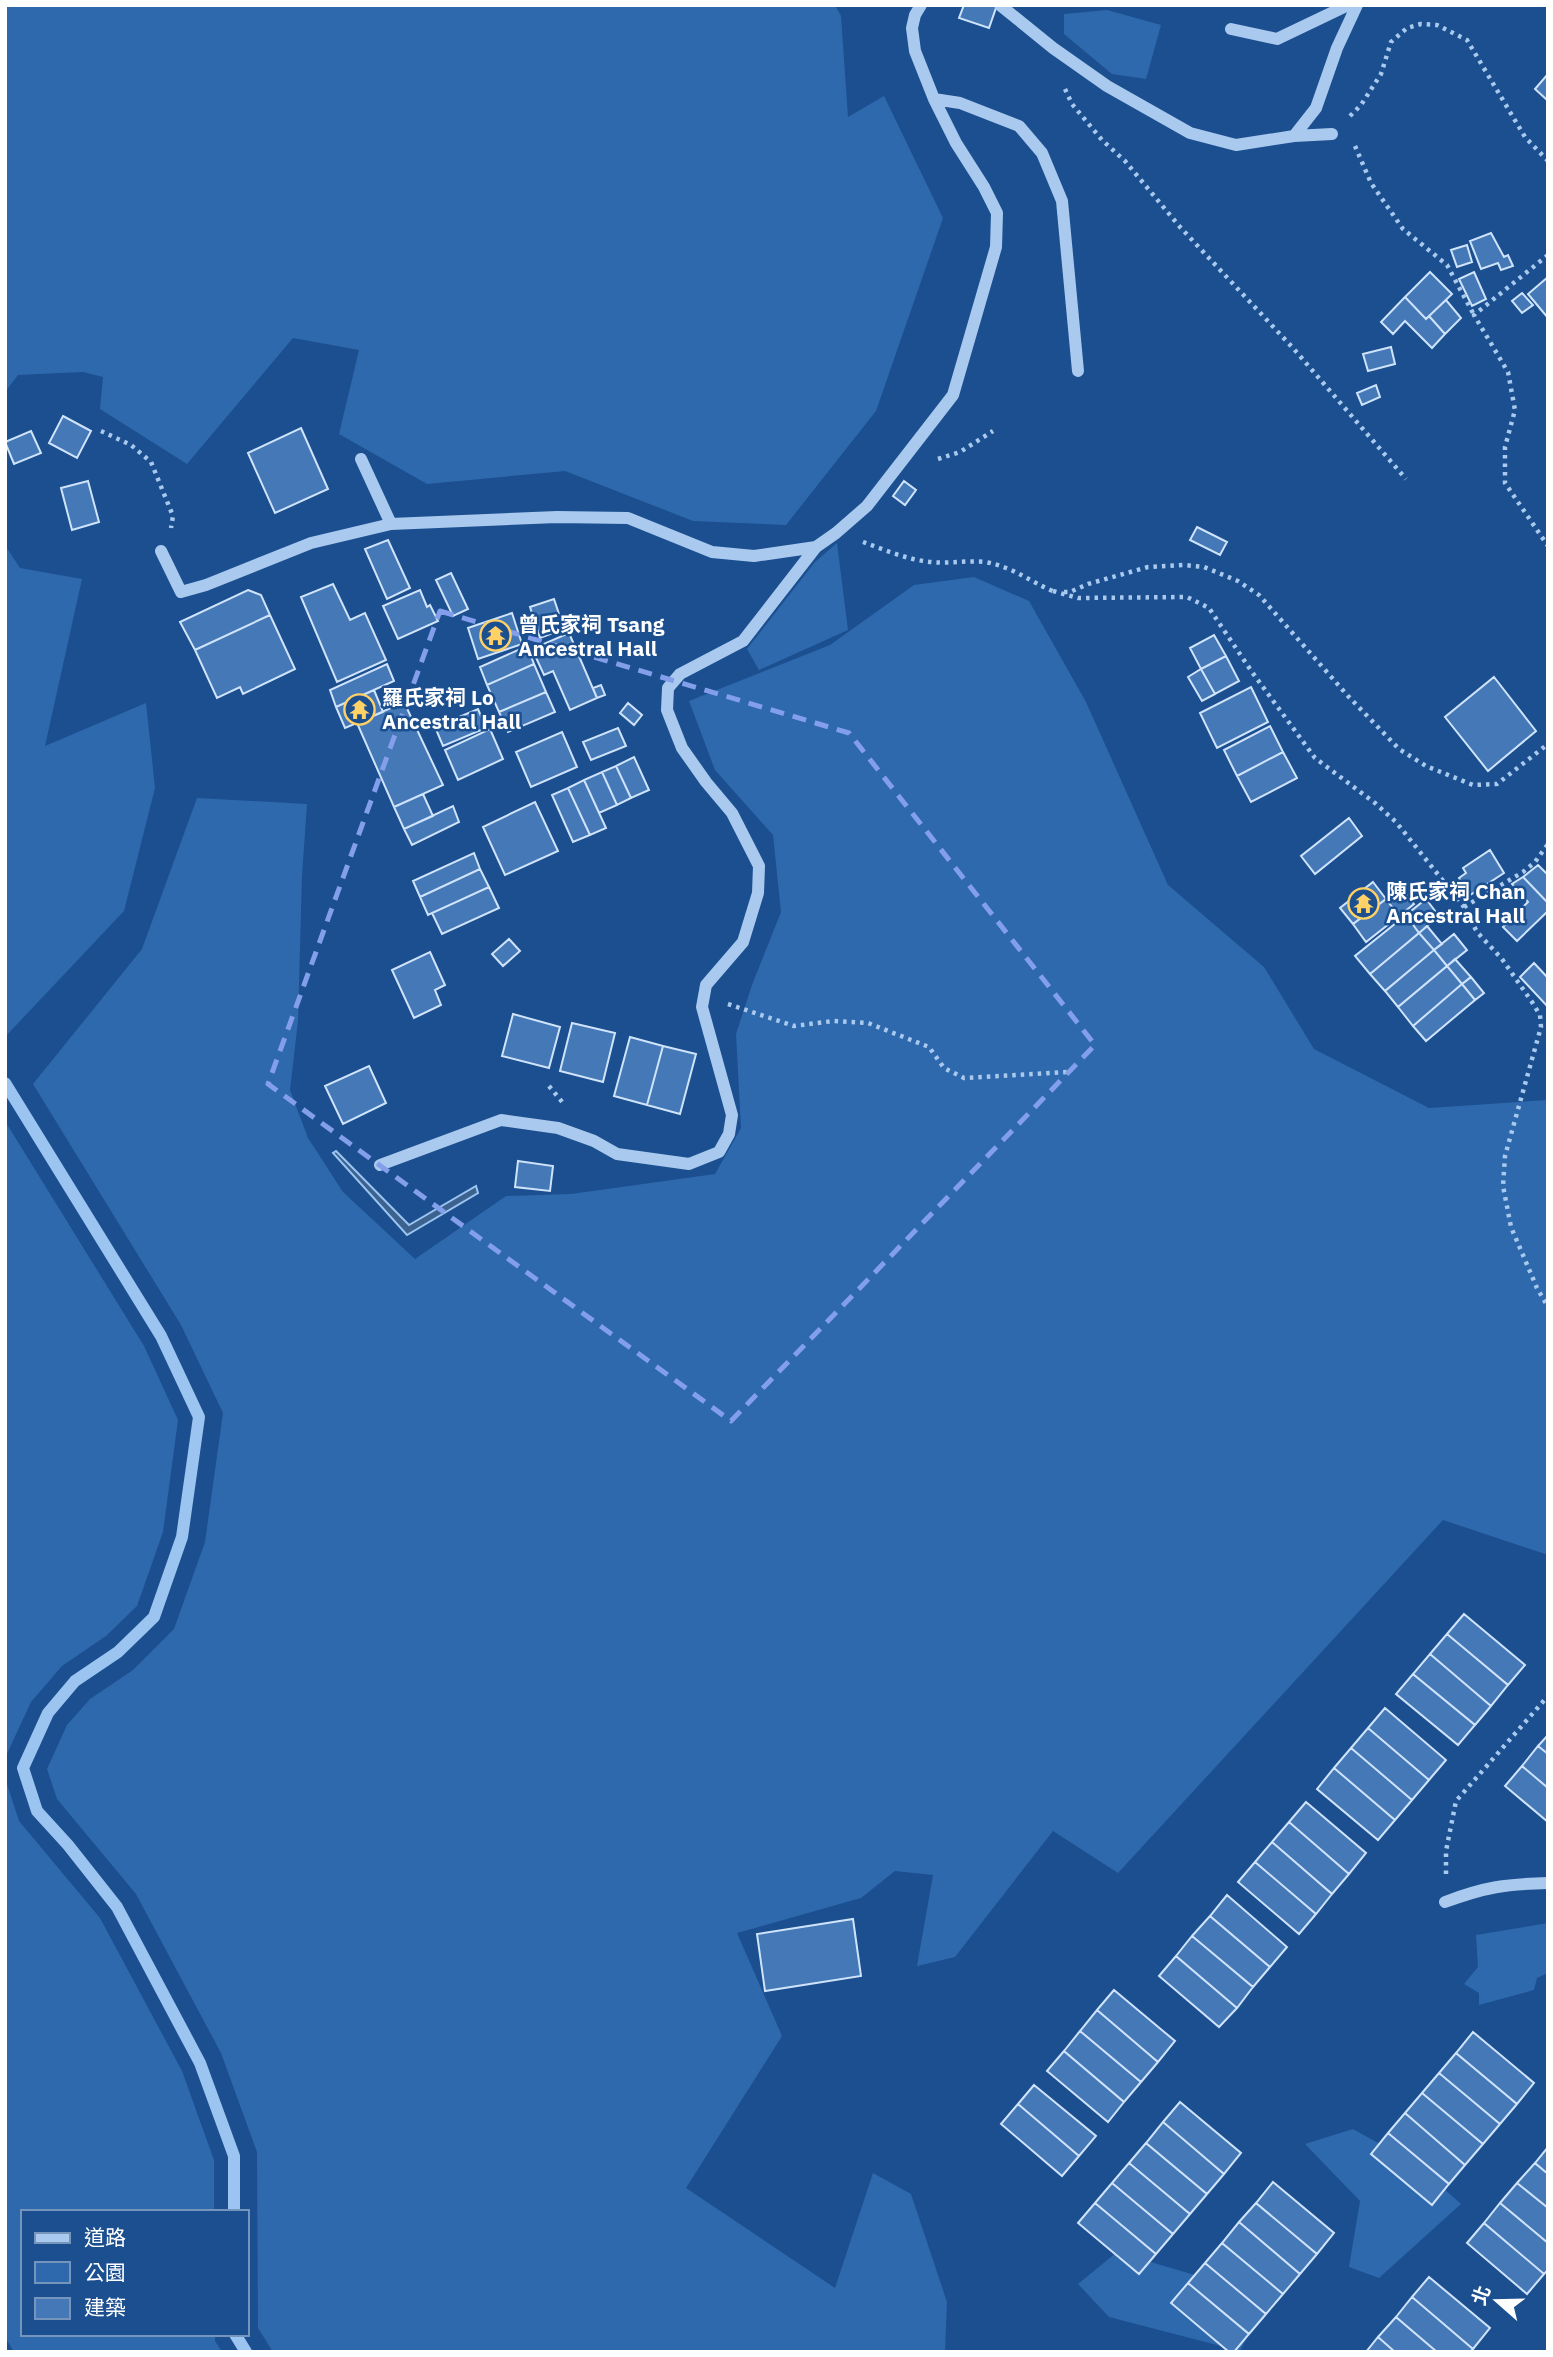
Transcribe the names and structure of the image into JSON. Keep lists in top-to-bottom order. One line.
{"places":{"temple":["曾氏家祠 Tsang Ancestral Hall","羅氏家祠 Lo Ancestral Hall","陳氏家祠 Chan Ancestral Hall"]},"legend":["道路","公園","建築"],"north":"left"}
